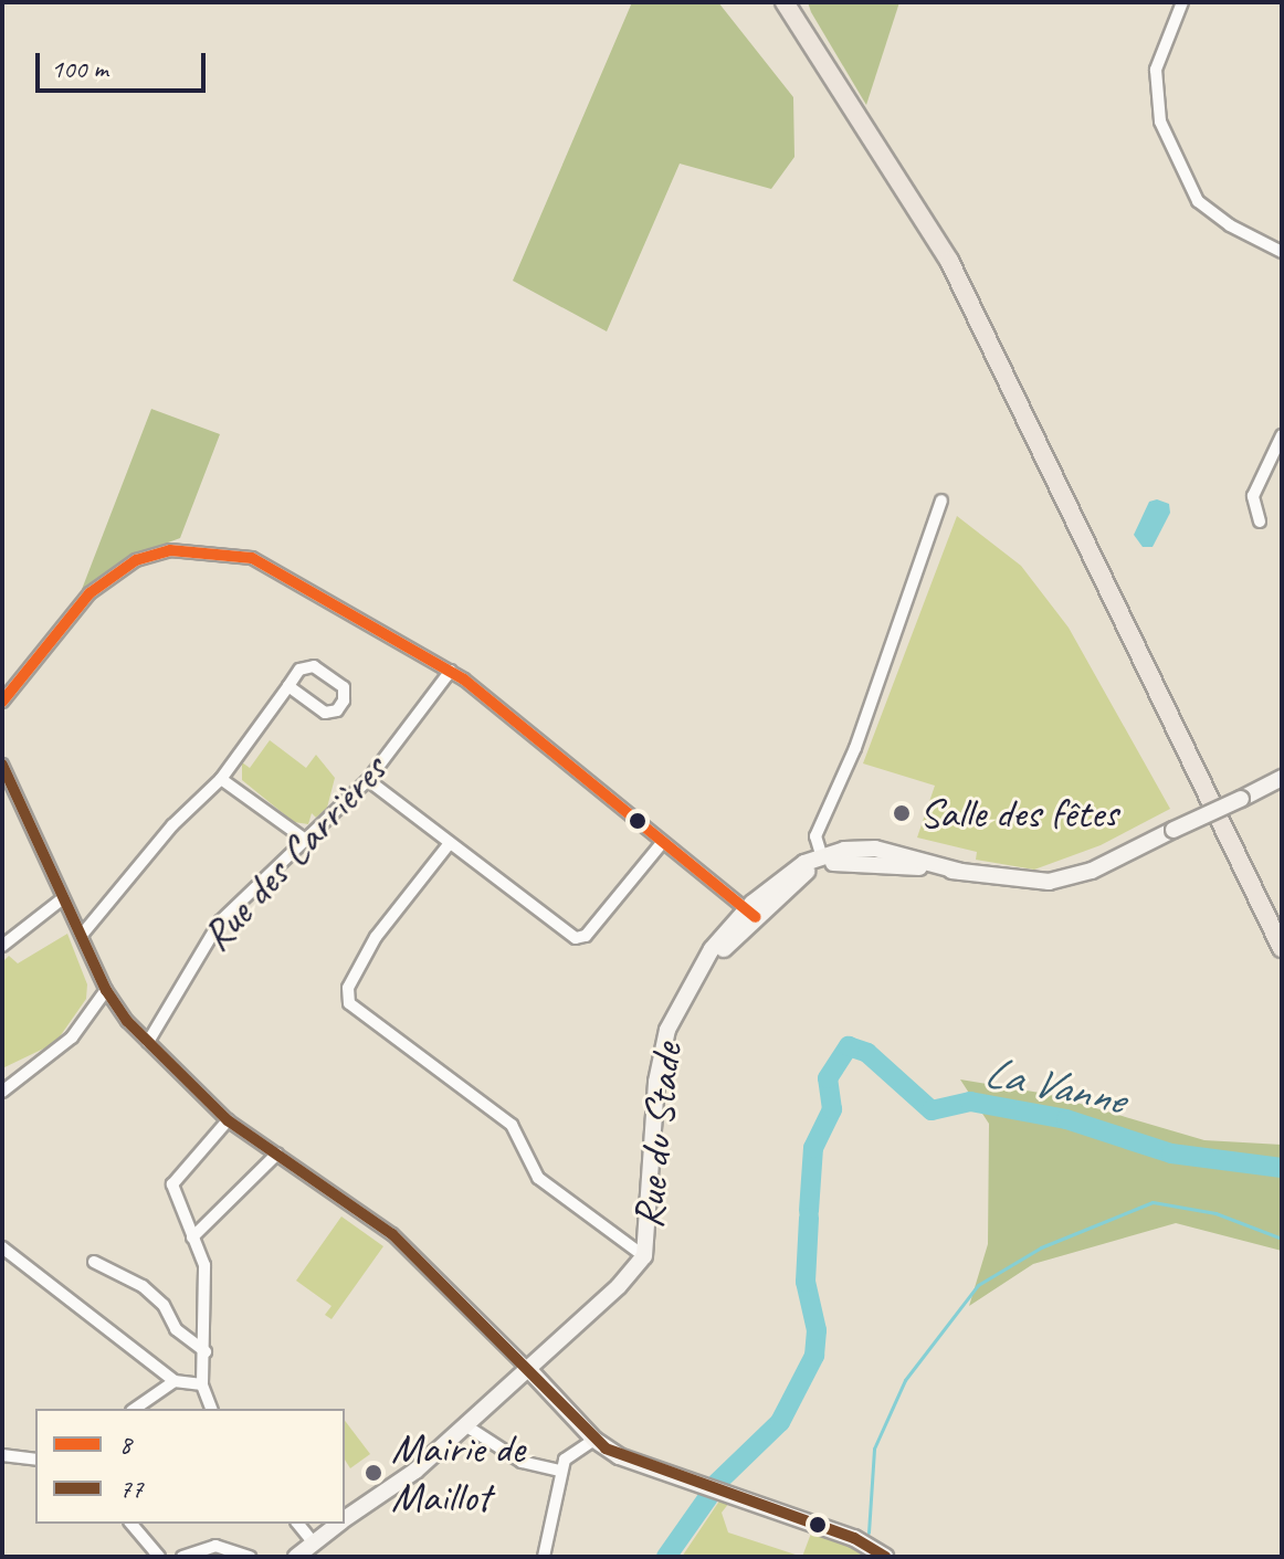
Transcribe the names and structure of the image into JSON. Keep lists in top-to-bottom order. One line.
{"streets":{"street":["Rue des Carrières","Rue du Stade"]},"water":["La Vanne"],"places":["Salle des fêtes","Mairie de Maillot"],"lines":["transit line 8","transit line 77"],"legend":["8","77"],"scale_bar":"100 m"}
